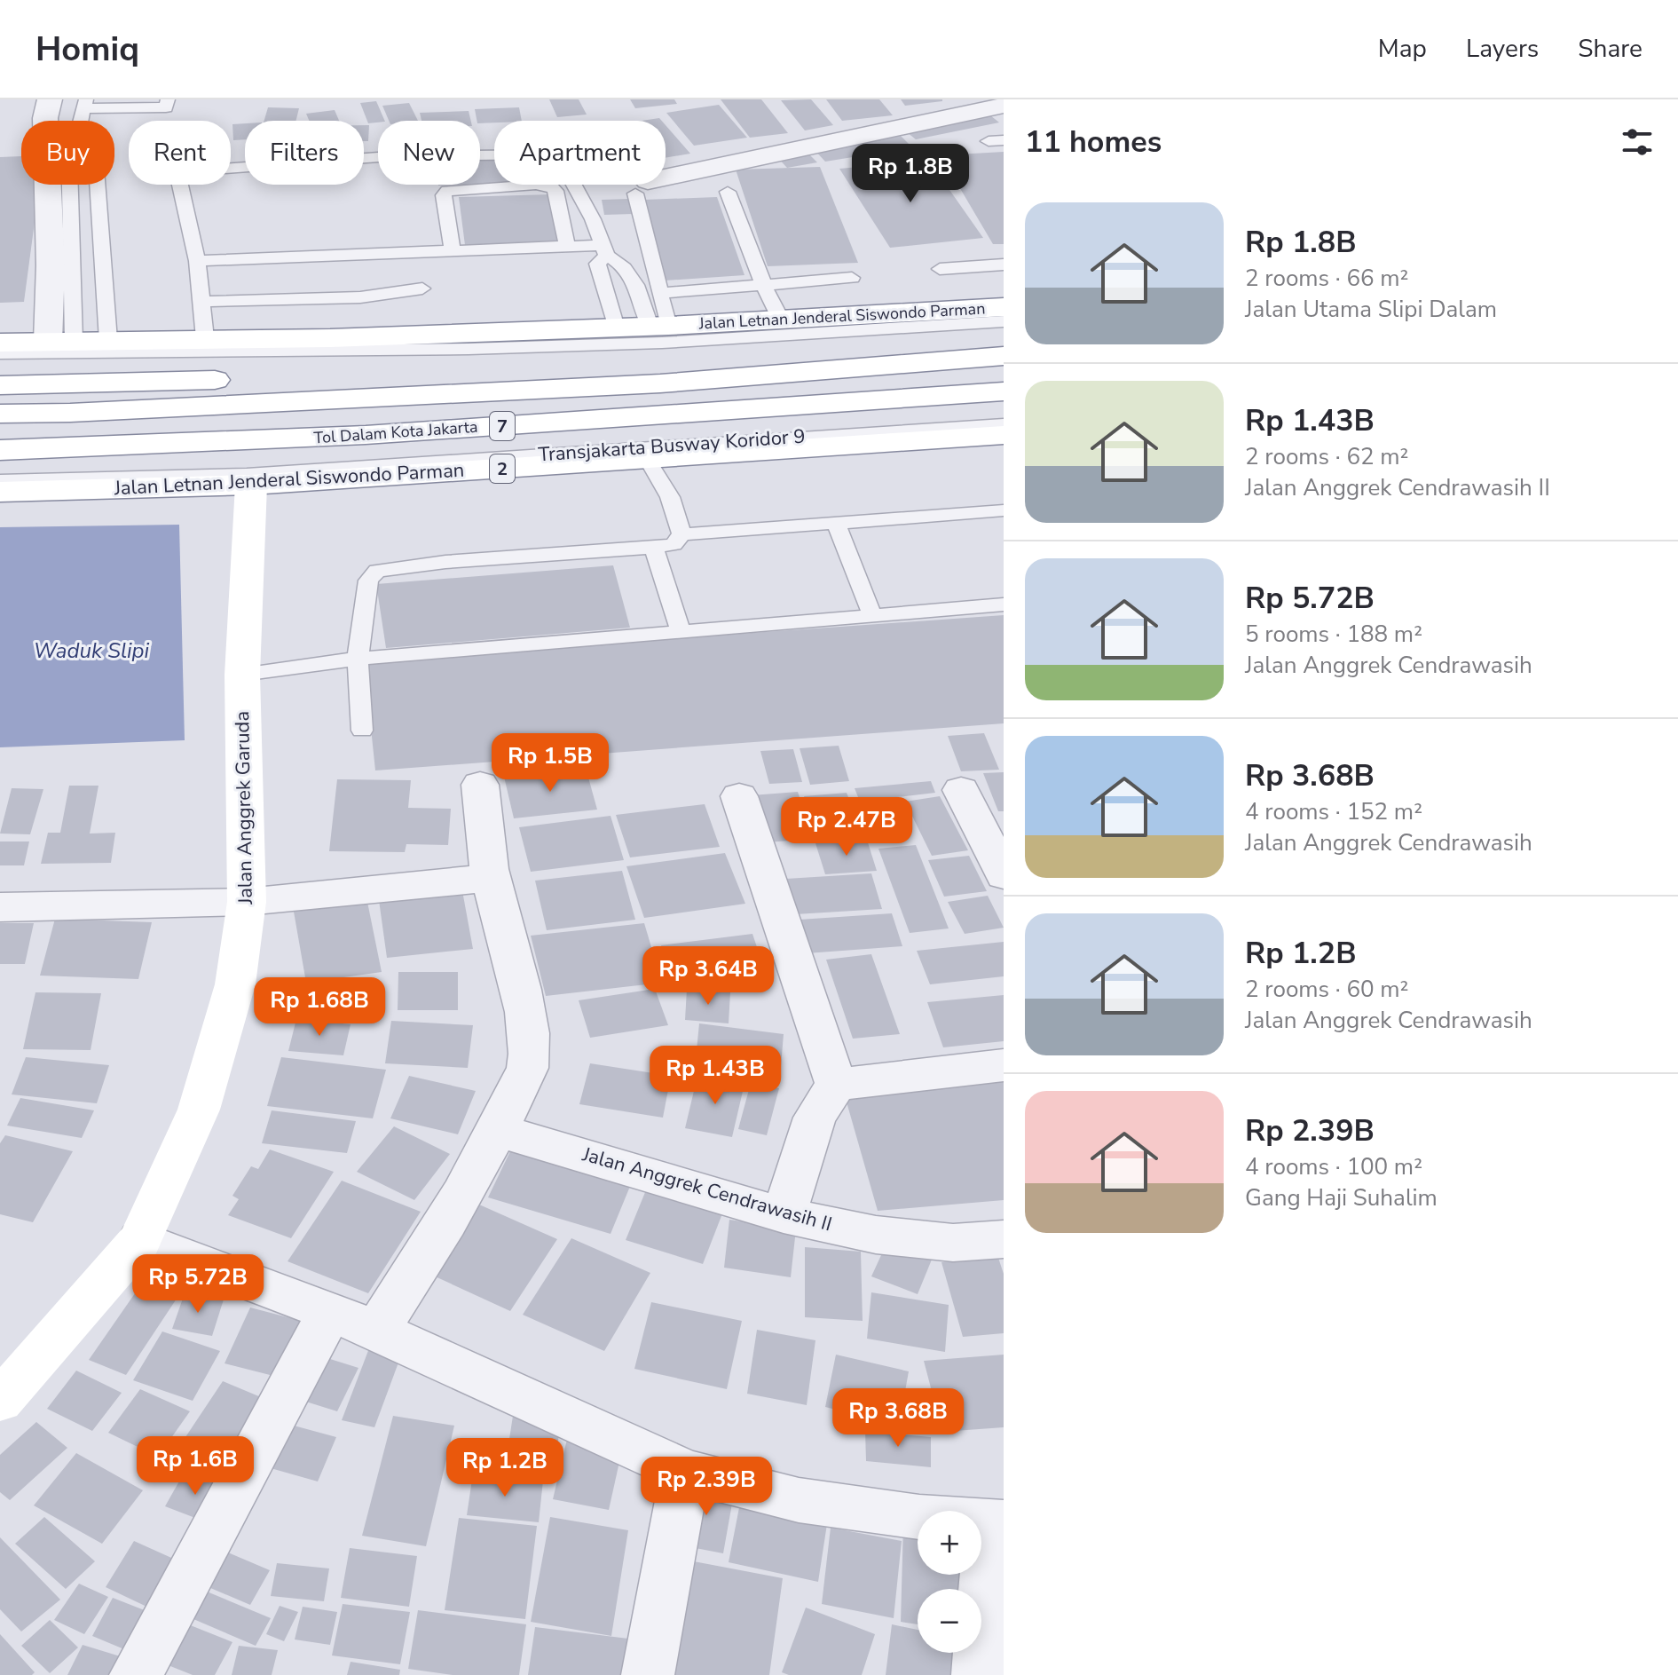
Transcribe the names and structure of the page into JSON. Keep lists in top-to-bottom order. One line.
{"streets":{"main road":["Jalan Letnan Jenderal Siswondo Parman","7","Tol Dalam Kota Jakarta","2","Jalan Anggrek Garuda"],"street":["Jalan Anggrek Cendrawasih II"],"lane":["Transjakarta Busway Koridor 9"]},"crossings":[["Jalan Letnan Jenderal Siswondo Parman","Jalan Anggrek Garuda"]],"water":["Waduk Slipi"],"page":{"header":"Homiq","nav":["Map","Layers","Share"],"heading":"11 homes","chip":["Buy","Rent","Filters","New","Apartment"],"price":["Rp 1.8B","Rp 1.5B","Rp 2.47B","Rp 3.64B","Rp 1.68B","Rp 1.43B","Rp 5.72B","Rp 3.68B","Rp 1.6B","Rp 1.2B","Rp 2.39B"],"list":[{"name":"Rp 1.8B","note":"2 rooms · 66 m² · Jalan Utama Slipi Dalam"},{"name":"Rp 1.43B","note":"2 rooms · 62 m² · Jalan Anggrek Cendrawasih II"},{"name":"Rp 5.72B","note":"5 rooms · 188 m² · Jalan Anggrek Cendrawasih"},{"name":"Rp 3.68B","note":"4 rooms · 152 m² · Jalan Anggrek Cendrawasih"},{"name":"Rp 1.2B","note":"2 rooms · 60 m² · Jalan Anggrek Cendrawasih"},{"name":"Rp 2.39B","note":"4 rooms · 100 m² · Gang Haji Suhalim"}],"map_buttons":["+","−"]}}
